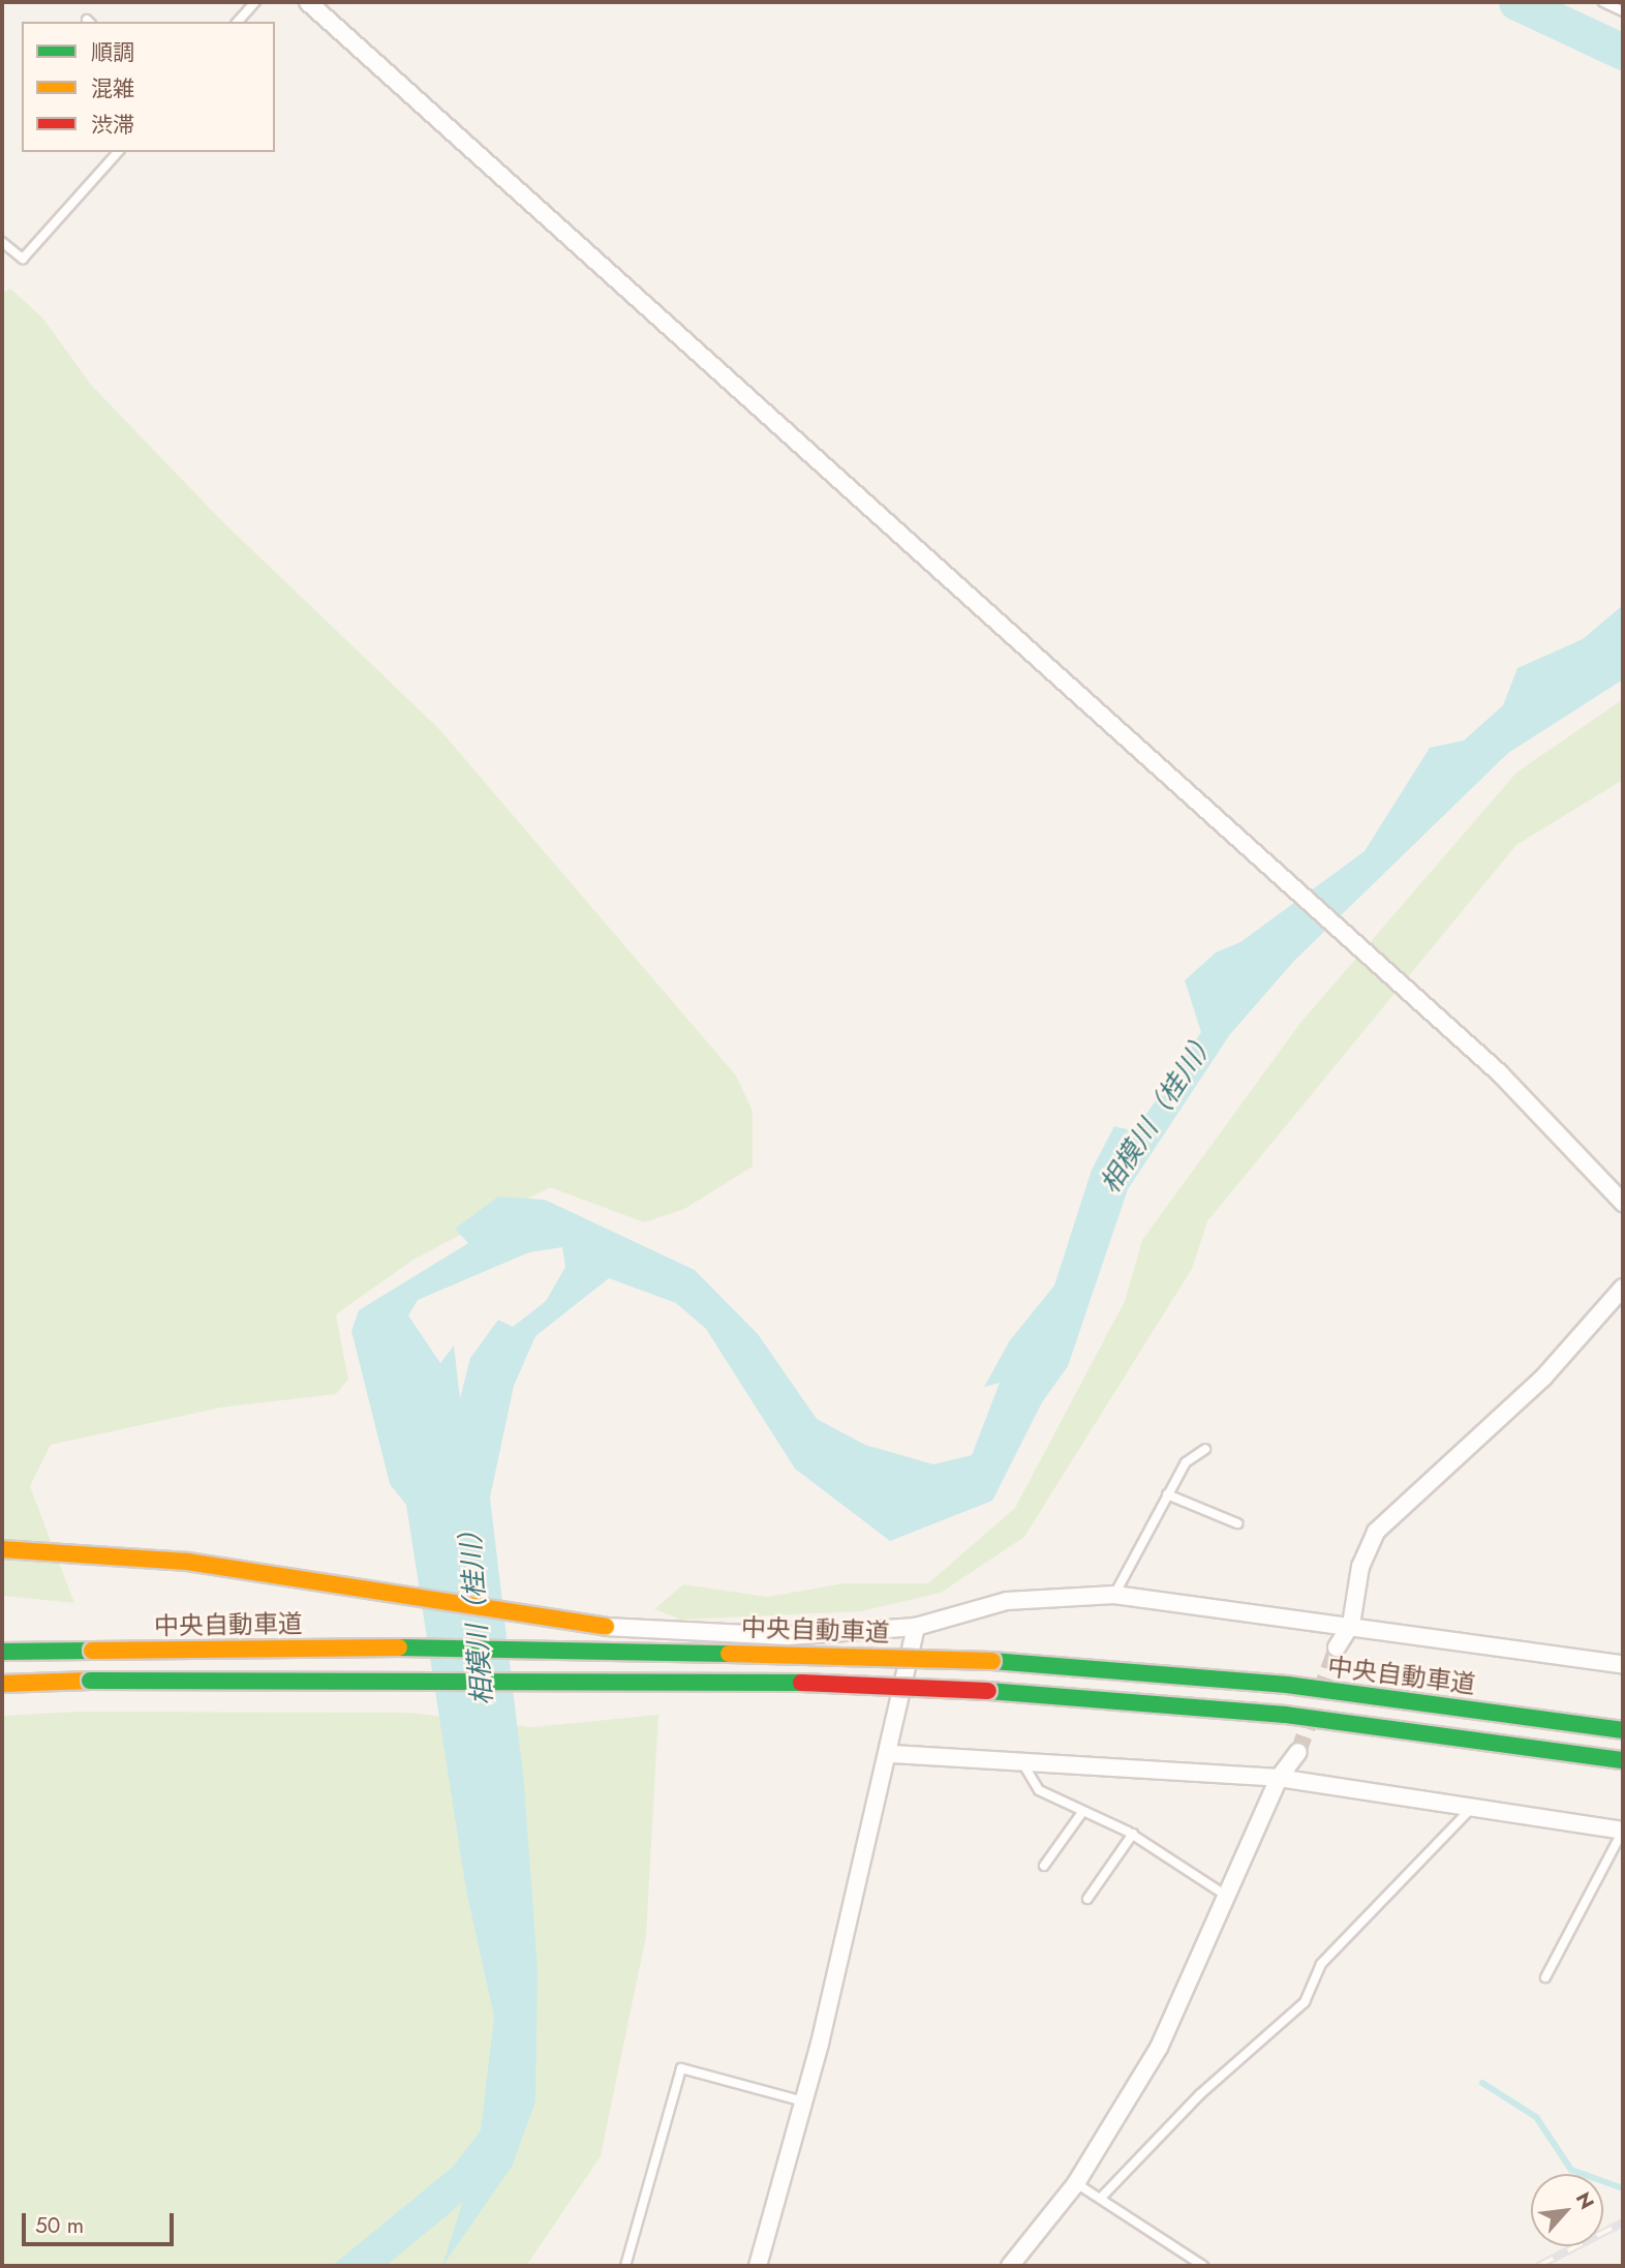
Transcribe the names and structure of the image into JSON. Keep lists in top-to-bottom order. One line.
{"streets":{"main road":["中央自動車道"]},"water":["相模川（桂川）"],"legend":["順調","混雑","渋滞"],"scale_bar":"50 m","north":"top right"}
